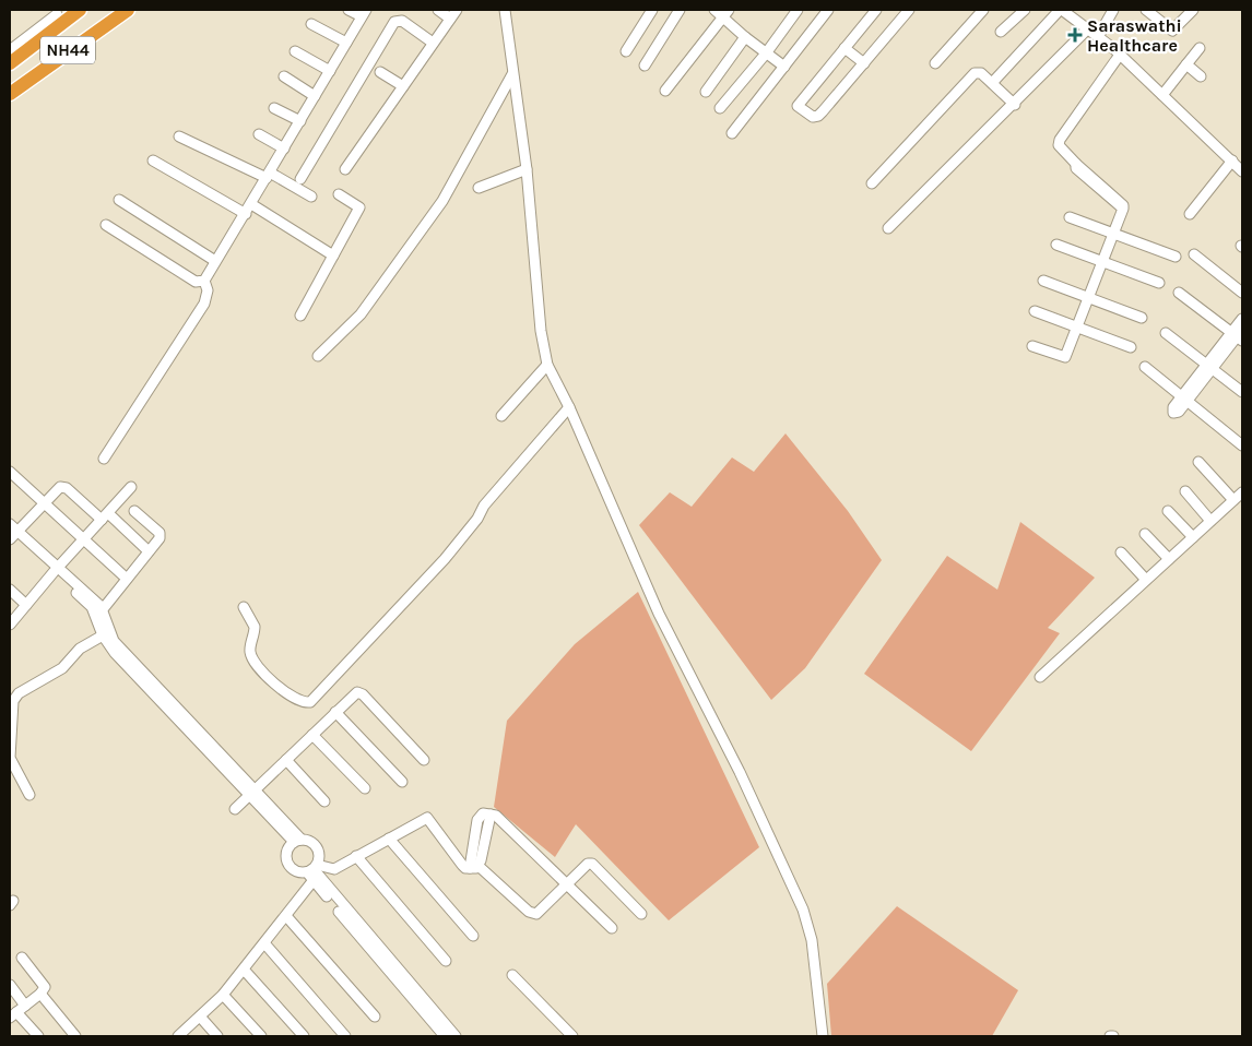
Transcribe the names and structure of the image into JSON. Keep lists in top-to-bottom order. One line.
{"streets":{"highway":["NH44"]},"places":{"health":["Saraswathi Healthcare"]}}
